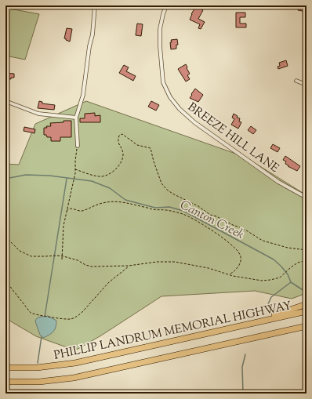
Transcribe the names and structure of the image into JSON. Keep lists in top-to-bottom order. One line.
{"streets":{"highway":["PHILLIP LANDRUM MEMORIAL HIGHWAY"],"street":["BREEZE HILL LANE"]},"water":["Canton Creek"]}
